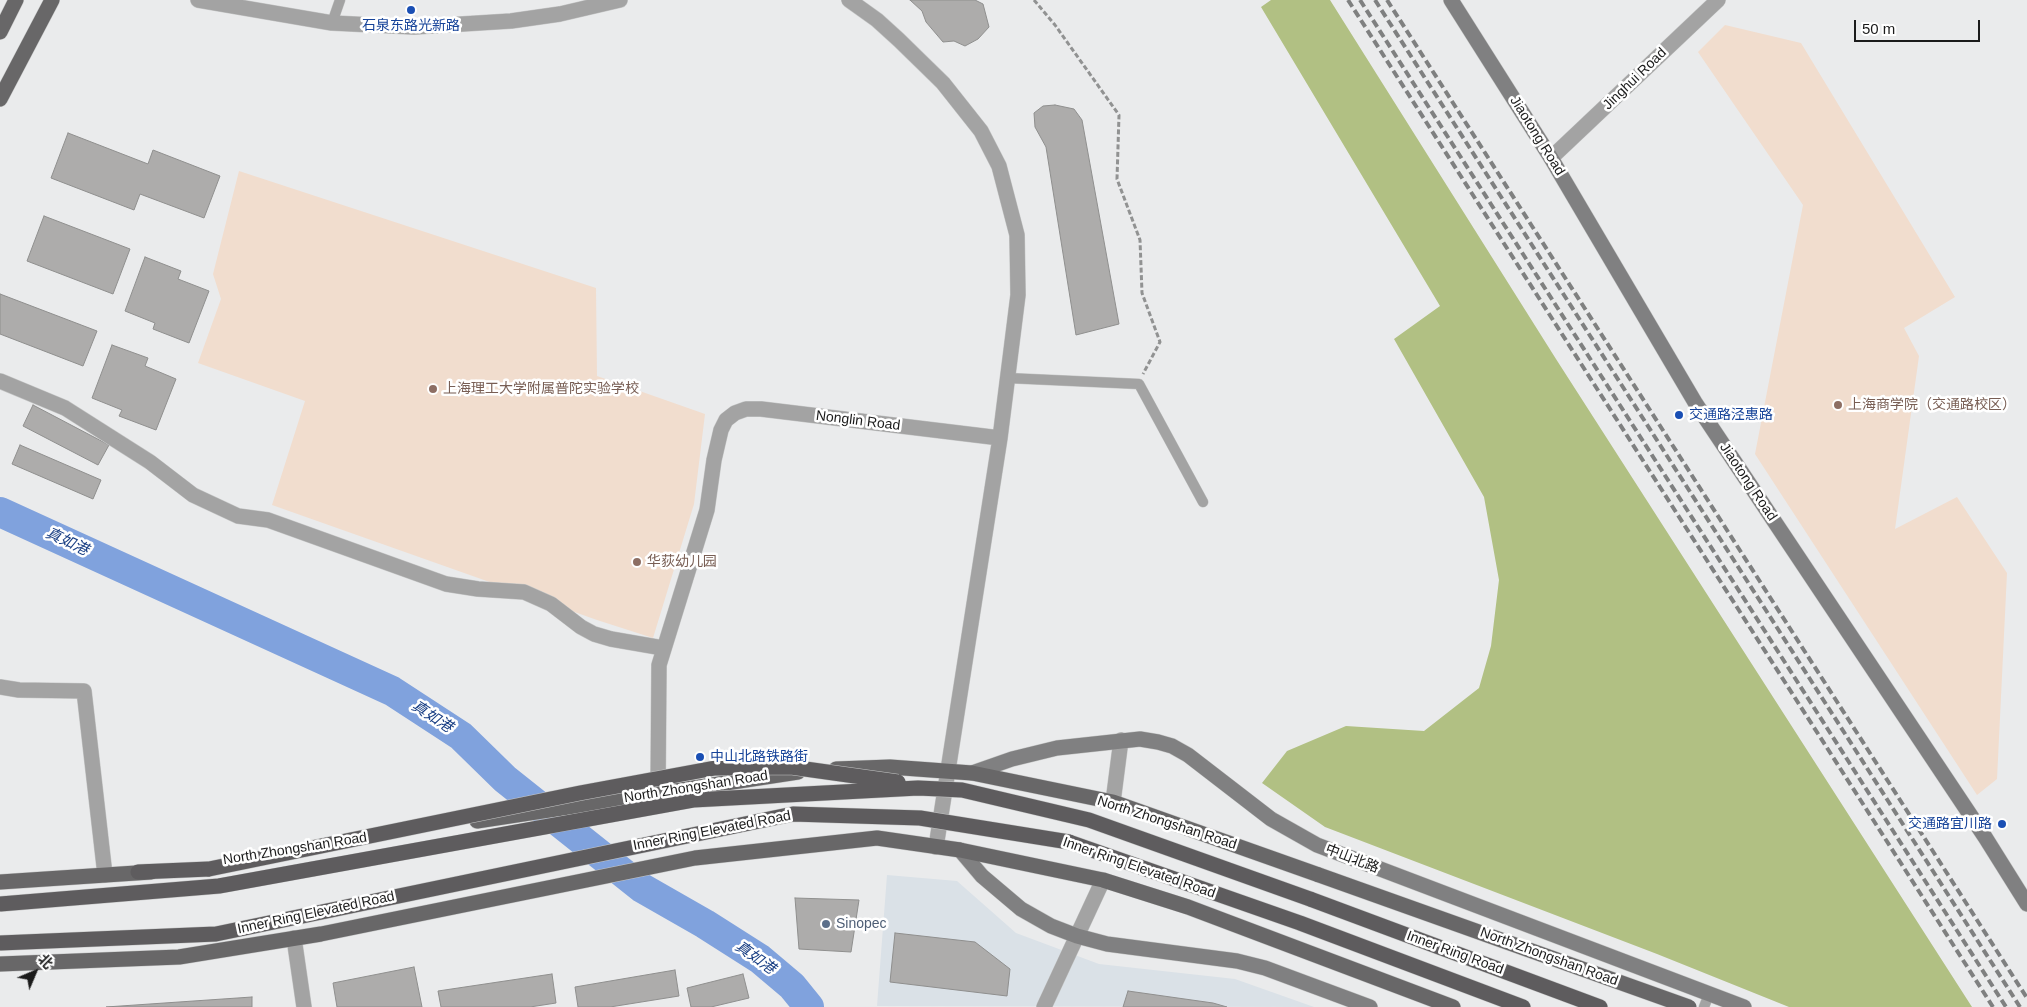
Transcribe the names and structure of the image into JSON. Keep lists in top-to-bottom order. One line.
{"streets":{"highway":["Inner Ring Elevated Road"],"main road":["Jiaotong Road","North Zhongshan Road","中山北路"],"street":["Jinghui Road","Nonglin Road"]},"crossings":[["Jinghui Road","Jiaotong Road"],["Nonglin Road","North Zhongshan Road"],["North Zhongshan Road","中山北路"]],"water":["真如港"],"places":["石泉东路光新路","上海理工大学附属普陀实验学校","上海商学院（交通路校区）","交通路泾惠路","华荻幼儿园","中山北路铁路街","交通路宜川路","Sinopec"],"scale_bar":"50 m","north":"top right"}
